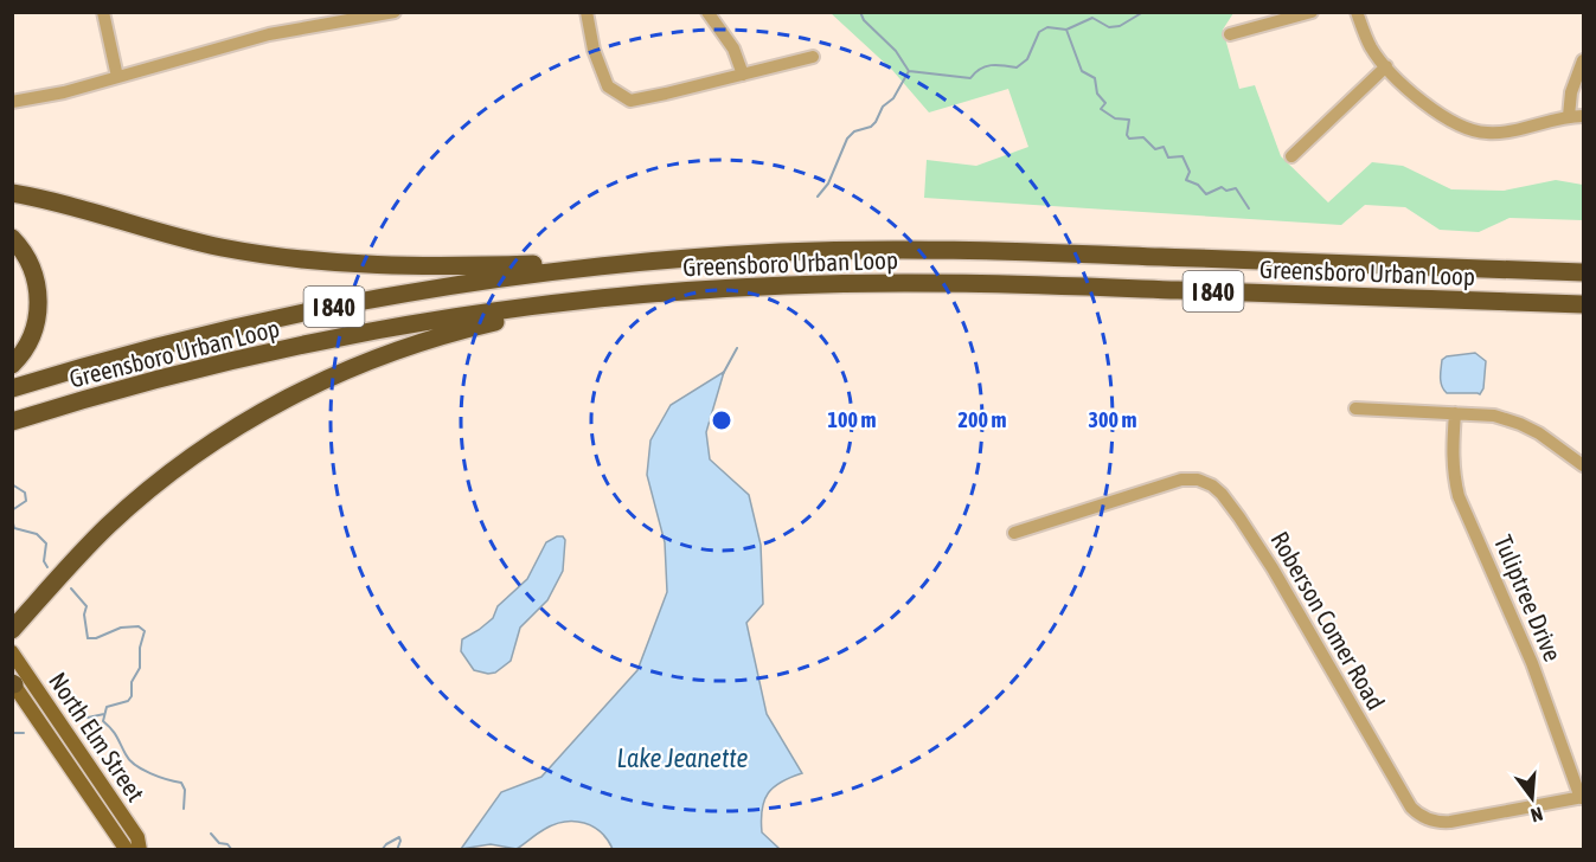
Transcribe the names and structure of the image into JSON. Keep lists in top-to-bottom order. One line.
{"streets":{"highway":["Greensboro Urban Loop","I 840"],"main road":["North Elm Street"],"street":["Tuliptree Drive","Roberson Comer Road"]},"crossings":[["Tuliptree Drive","Roberson Comer Road"]],"water":["Lake Jeanette"],"north":"bottom","rings":["100 m","200 m","300 m"]}
